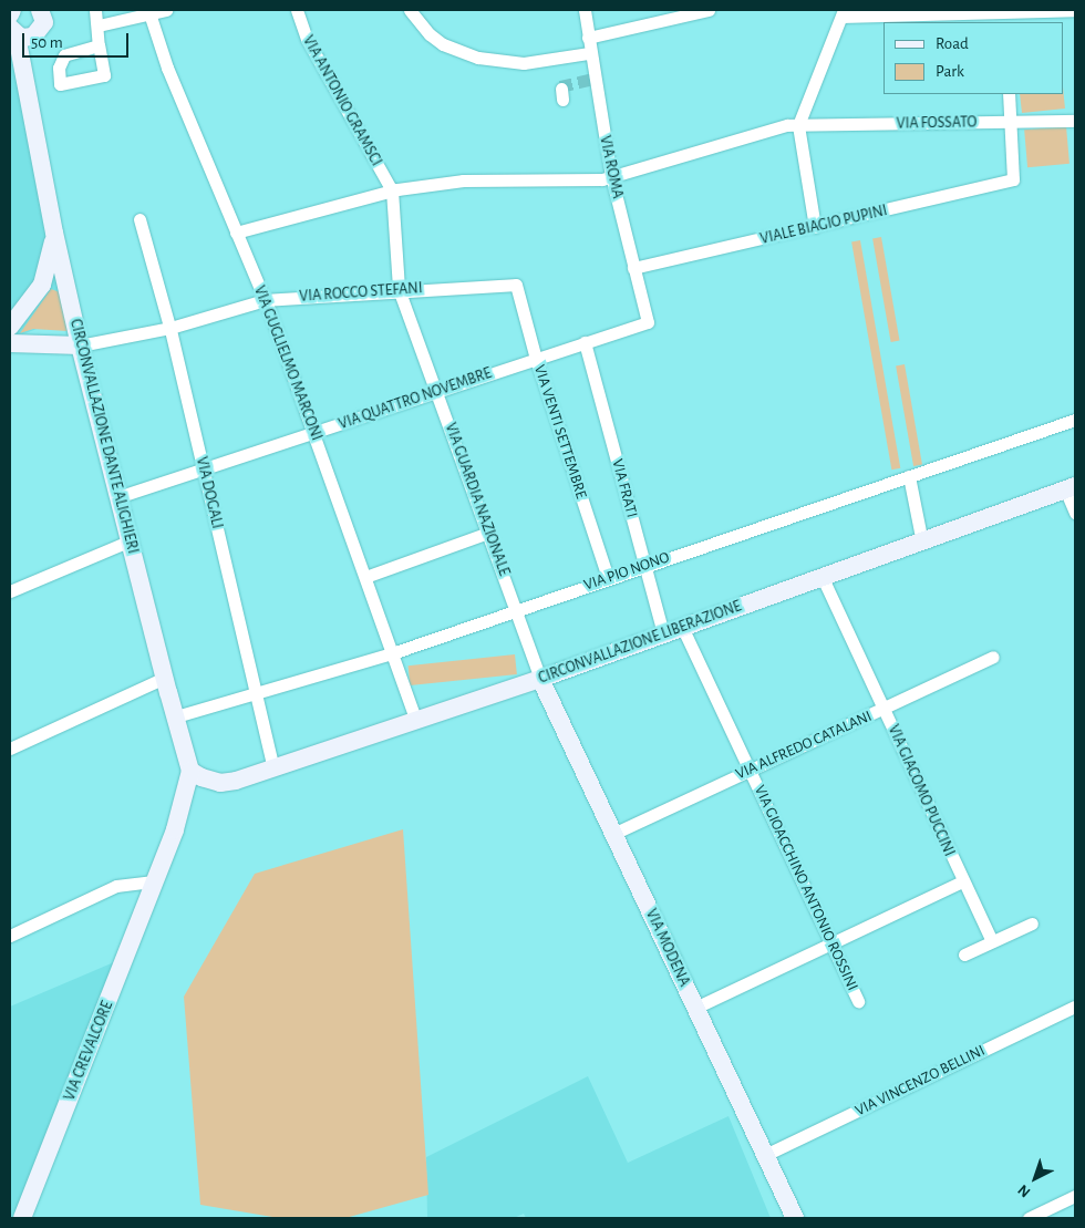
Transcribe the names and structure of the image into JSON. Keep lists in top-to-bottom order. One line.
{"streets":{"main road":["CIRCONVALLAZIONE DANTE ALIGHIERI","CIRCONVALLAZIONE LIBERAZIONE","VIA MODENA","VIA CREVALCORE"],"street":["VIA ANTONIO GRAMSCI","VIA FOSSATO","VIA ROMA","VIALE BIAGIO PUPINI","VIA ROCCO STEFANI","VIA GUGLIELMO MARCONI","VIA QUATTRO NOVEMBRE","VIA VENTI SETTEMBRE","VIA FRATI","VIA DOGALI","VIA GUARDIA NAZIONALE","VIA PIO NONO","VIA ALFREDO CATALANI","VIA GIACOMO PUCCINI","VIA GIOACCHINO ANTONIO ROSSINI","VIA VINCENZO BELLINI"]},"crossings":[["VIA ANTONIO GRAMSCI","VIA FOSSATO"],["VIA ANTONIO GRAMSCI","VIA GUARDIA NAZIONALE"],["VIA FOSSATO","VIA ROMA"],["VIA FOSSATO","VIALE BIAGIO PUPINI"],["VIA FOSSATO","VIA GUGLIELMO MARCONI"],["VIA FOSSATO","VIA GUARDIA NAZIONALE"],["VIA ROMA","VIALE BIAGIO PUPINI"],["VIA ROMA","VIA QUATTRO NOVEMBRE"],["VIA ROCCO STEFANI","VIA GUGLIELMO MARCONI"],["VIA ROCCO STEFANI","VIA VENTI SETTEMBRE"],["VIA ROCCO STEFANI","CIRCONVALLAZIONE DANTE ALIGHIERI"],["VIA ROCCO STEFANI","VIA DOGALI"],["VIA ROCCO STEFANI","VIA GUARDIA NAZIONALE"],["VIA GUGLIELMO MARCONI","VIA QUATTRO NOVEMBRE"],["VIA GUGLIELMO MARCONI","VIA PIO NONO"],["VIA GUGLIELMO MARCONI","CIRCONVALLAZIONE LIBERAZIONE"],["VIA QUATTRO NOVEMBRE","VIA VENTI SETTEMBRE"],["VIA QUATTRO NOVEMBRE","CIRCONVALLAZIONE DANTE ALIGHIERI"],["VIA QUATTRO NOVEMBRE","VIA FRATI"],["VIA QUATTRO NOVEMBRE","VIA DOGALI"],["VIA QUATTRO NOVEMBRE","VIA GUARDIA NAZIONALE"],["VIA VENTI SETTEMBRE","VIA PIO NONO"],["CIRCONVALLAZIONE DANTE ALIGHIERI","VIA PIO NONO"],["CIRCONVALLAZIONE DANTE ALIGHIERI","CIRCONVALLAZIONE LIBERAZIONE"],["CIRCONVALLAZIONE DANTE ALIGHIERI","VIA CREVALCORE"],["VIA FRATI","VIA PIO NONO"],["VIA FRATI","CIRCONVALLAZIONE LIBERAZIONE"],["VIA DOGALI","VIA PIO NONO"],["VIA DOGALI","CIRCONVALLAZIONE LIBERAZIONE"],["VIA GUARDIA NAZIONALE","VIA PIO NONO"],["VIA GUARDIA NAZIONALE","CIRCONVALLAZIONE LIBERAZIONE"],["VIA GUARDIA NAZIONALE","VIA MODENA"],["CIRCONVALLAZIONE LIBERAZIONE","VIA GIACOMO PUCCINI"],["CIRCONVALLAZIONE LIBERAZIONE","VIA GIOACCHINO ANTONIO ROSSINI"],["CIRCONVALLAZIONE LIBERAZIONE","VIA MODENA"],["CIRCONVALLAZIONE LIBERAZIONE","VIA CREVALCORE"],["VIA ALFREDO CATALANI","VIA GIACOMO PUCCINI"],["VIA ALFREDO CATALANI","VIA GIOACCHINO ANTONIO ROSSINI"],["VIA ALFREDO CATALANI","VIA MODENA"],["VIA MODENA","VIA VINCENZO BELLINI"]],"legend":["Road","Park"],"scale_bar":"50 m","north":"bottom left"}
